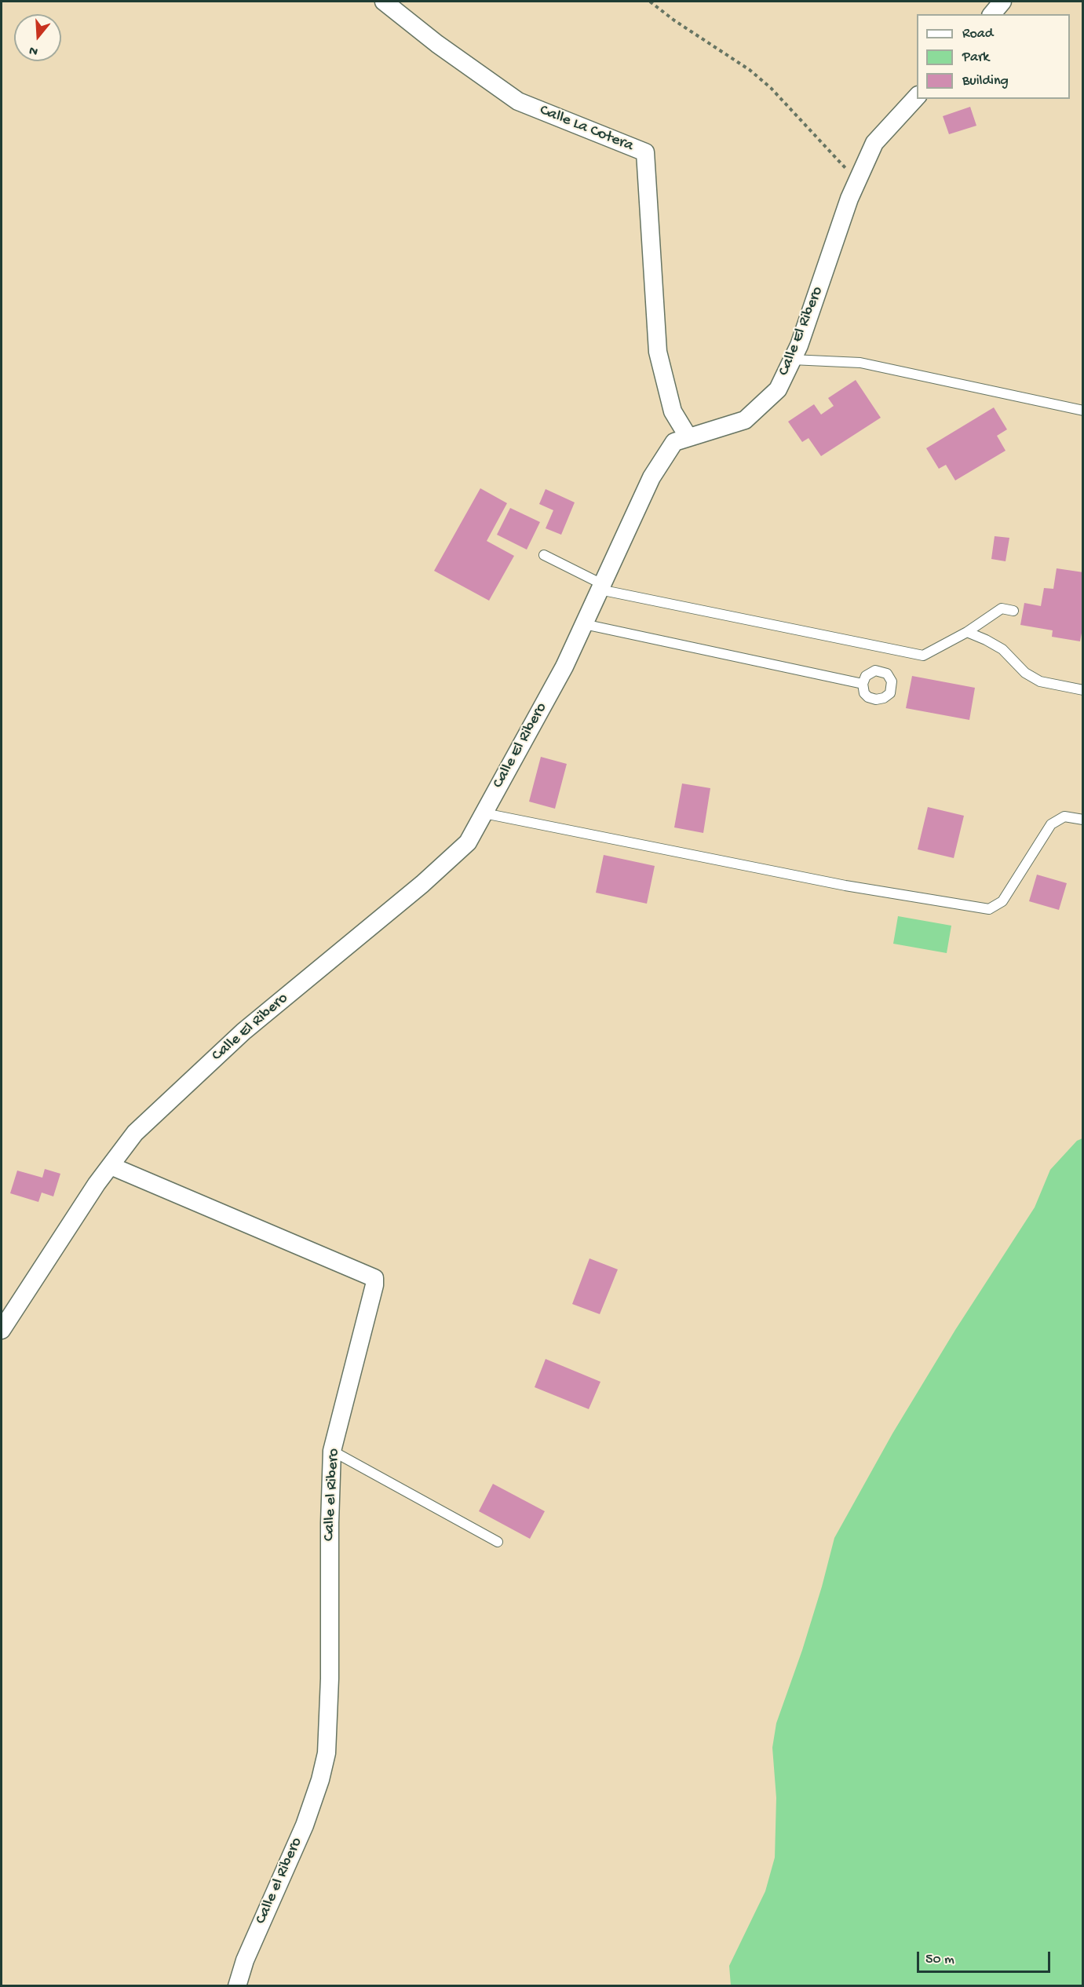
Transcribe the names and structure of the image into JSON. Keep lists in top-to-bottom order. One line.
{"streets":{"street":["Calle La Cotera","Calle El Ribero","Calle el Ribero"]},"crossings":[["Calle La Cotera","Calle El Ribero"],["Calle El Ribero","Calle el Ribero"]],"legend":["Road","Park","Building"],"scale_bar":"50 m","north":"bottom"}
